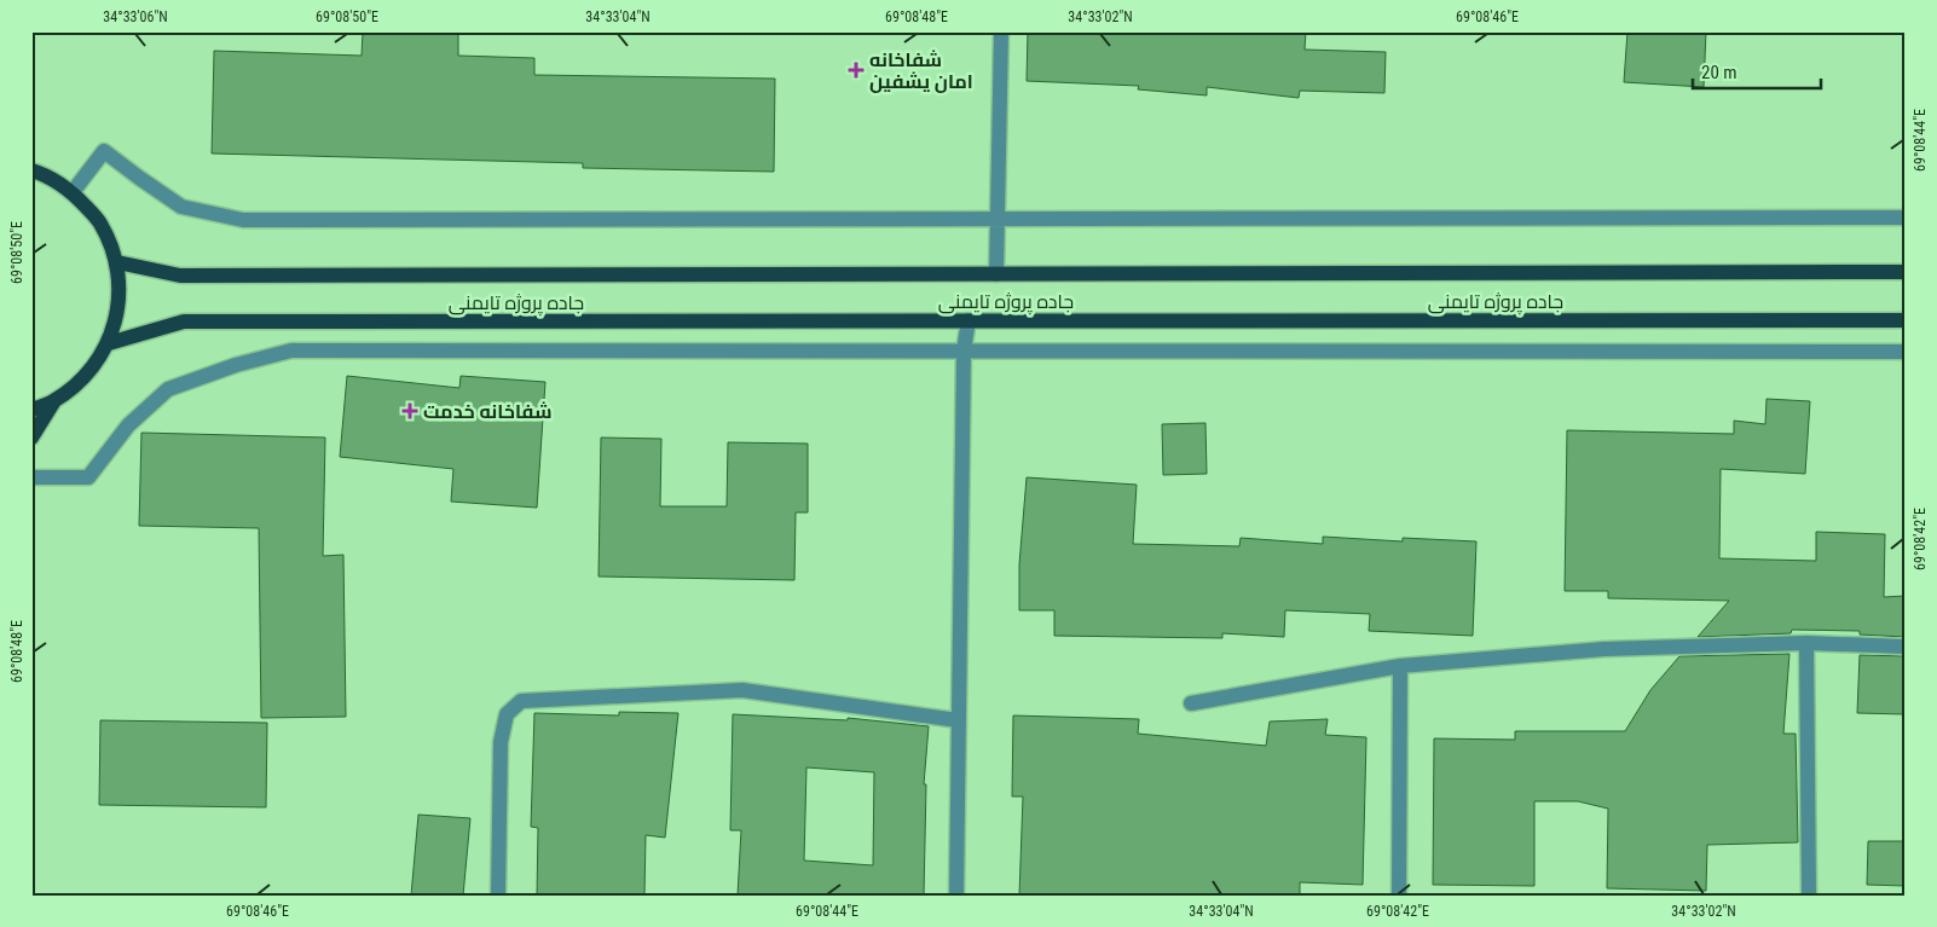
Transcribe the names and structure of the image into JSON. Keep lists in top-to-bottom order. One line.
{"streets":{"main road":["جاده پروژه تایمنی"]},"places":{"health":["شفاخانه امان یشفین","شفاخانه خدمت"]},"scale_bar":"20 m","coordinates":["34°33'06\"N","69°08'50\"E","34°33'04\"N","69°08'48\"E","34°33'02\"N","69°08'46\"E","69°08'44\"E","69°08'42\"E"]}
